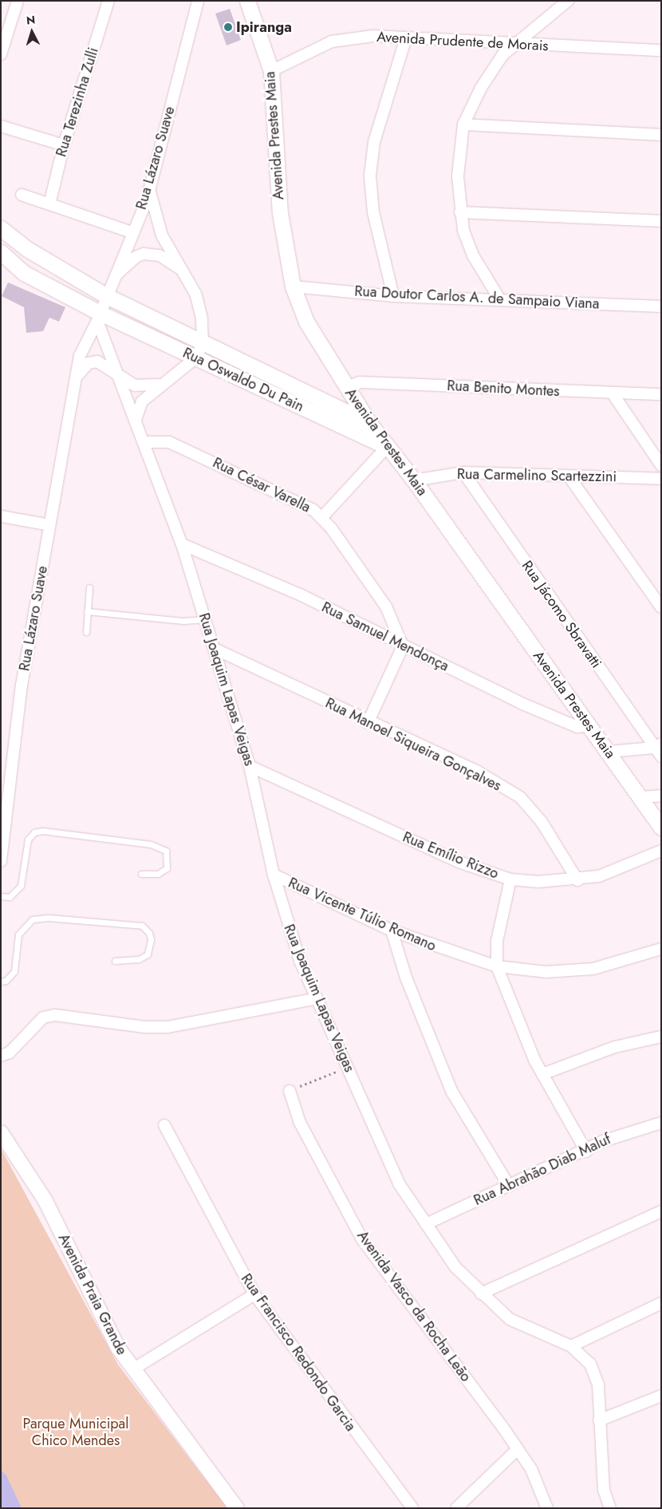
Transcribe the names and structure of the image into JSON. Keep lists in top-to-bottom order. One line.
{"streets":{"main road":["Avenida Prestes Maia","Rua Oswaldo Du Pain"],"street":["Avenida Prudente de Morais","Rua Terezinha Zulli","Rua Lázaro Suave","Rua Doutor Carlos A. de Sampaio Viana","Rua Benito Montes","Rua Carmelino Scartezzini","Rua César Varella","Rua Jácomo Sbravatti","Rua Samuel Mendonça","Rua Joaquim Lapas Veigas","Rua Manoel Siqueira Gonçalves","Rua Emílio Rizzo","Rua Vicente Túlio Romano","Rua Abrahão Diab Maluf","Avenida Praia Grande","Avenida Vasco da Rocha Leão","Rua Francisco Redondo Garcia"]},"crossings":[["Avenida Prudente de Morais","Avenida Prestes Maia"],["Avenida Prestes Maia","Rua Doutor Carlos A. de Sampaio Viana"],["Avenida Prestes Maia","Rua Oswaldo Du Pain"],["Avenida Prestes Maia","Rua Benito Montes"],["Avenida Prestes Maia","Rua Carmelino Scartezzini"],["Avenida Prestes Maia","Rua Samuel Mendonça"],["Rua Lázaro Suave","Rua Oswaldo Du Pain"],["Rua Lázaro Suave","Rua Joaquim Lapas Veigas"],["Rua Oswaldo Du Pain","Rua Joaquim Lapas Veigas"],["Rua Carmelino Scartezzini","Rua Jácomo Sbravatti"],["Rua César Varella","Rua Samuel Mendonça"],["Rua César Varella","Rua Joaquim Lapas Veigas"],["Rua Samuel Mendonça","Rua Joaquim Lapas Veigas"],["Rua Joaquim Lapas Veigas","Rua Manoel Siqueira Gonçalves"],["Rua Joaquim Lapas Veigas","Rua Emílio Rizzo"],["Rua Joaquim Lapas Veigas","Rua Vicente Túlio Romano"],["Rua Joaquim Lapas Veigas","Rua Abrahão Diab Maluf"],["Rua Manoel Siqueira Gonçalves","Rua Emílio Rizzo"]],"parks":["Parque Municipal Chico Mendes"],"places":["Ipiranga"],"north":"top"}
